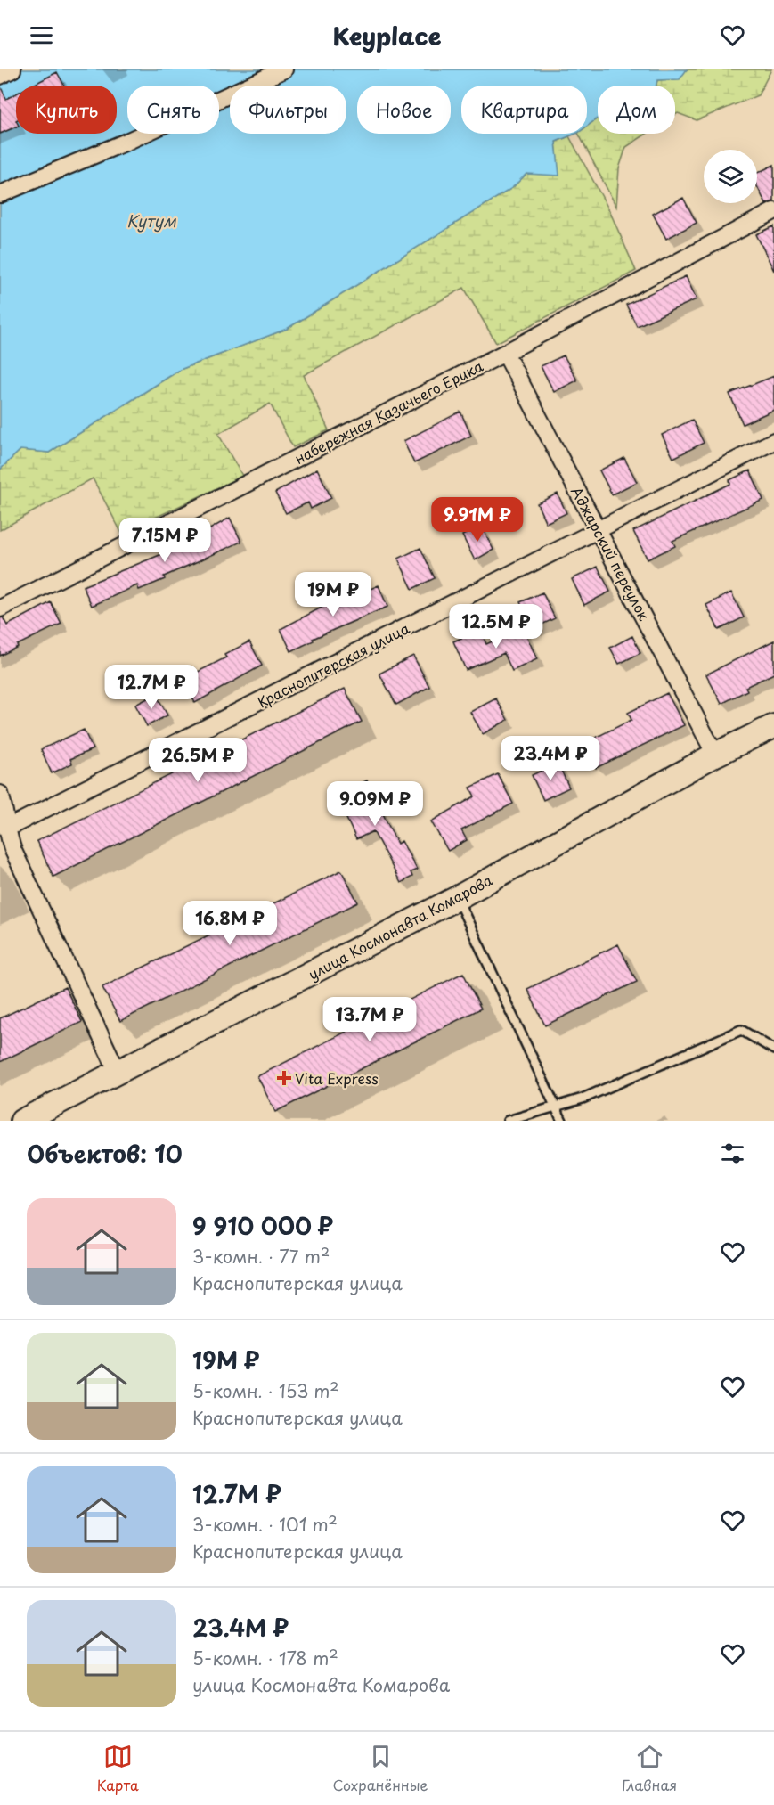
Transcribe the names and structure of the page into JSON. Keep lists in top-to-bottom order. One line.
{"streets":{"main road":["улица Космонавта Комарова"],"street":["набережная Казачьего Ерика","Аджарский переулок","Краснопитерская улица"]},"crossings":[["набережная Казачьего Ерика","Аджарский переулок"],["Аджарский переулок","Краснопитерская улица"],["Аджарский переулок","улица Космонавта Комарова"]],"water":["Кутум"],"places":{"health":["Vita Express"]},"page":{"header":"Keyplace","chip":["Купить","Снять","Фильтры","Новое","Квартира","Дом"],"price":["9.91M ₽","7.15M ₽","19M ₽","12.5M ₽","12.7M ₽","23.4M ₽","26.5M ₽","9.09M ₽","16.8M ₽","13.7M ₽"],"heading":"Объектов: 10","list":[{"name":"9 910 000 ₽","note":"3-комн. · 77 m² · Краснопитерская улица"},{"name":"19M ₽","note":"5-комн. · 153 m² · Краснопитерская улица"},{"name":"12.7M ₽","note":"3-комн. · 101 m² · Краснопитерская улица"},{"name":"23.4M ₽","note":"5-комн. · 178 m² · улица Космонавта Комарова"}],"tabs":["Карта","Сохранённые","Главная"]}}
